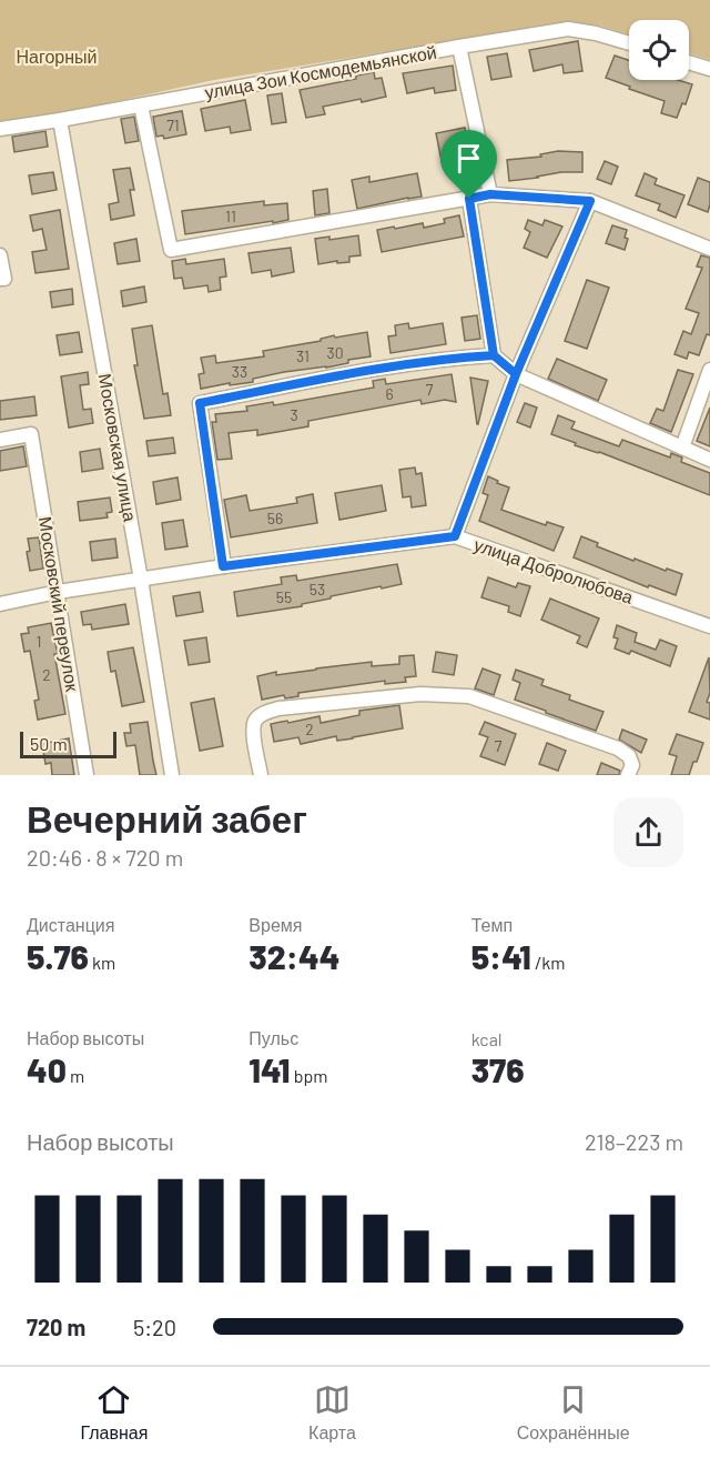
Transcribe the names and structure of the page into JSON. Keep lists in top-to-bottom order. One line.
{"streets":{"street":["улица Зои Космодемьянской","Московская улица","улица Добролюбова","Московский переулок"]},"crossings":[["улица Зои Космодемьянской","Московская улица"],["Московская улица","улица Добролюбова"],["улица Добролюбова","Московский переулок"]],"parks":["Нагорный"],"house_numbers":["71","11","30","31","33","7","6","3","56","53","55","1","2","2","7"],"scale_bar":"50 m","page":{"scale":"50 m","heading":["Вечерний забег","20:46 · 8 × 720 m"],"stats":[["Дистанция","5.76 km"],["Время","32:44"],["Темп","5:41 /km"],["Набор высоты","40 m"],["Пульс","141 bpm"],["kcal","376"]],"chart":["Набор высоты","218–223 m"],"list":[{"name":"720 m","note":"5:20"}],"tabs":["Главная","Карта","Сохранённые"]}}
